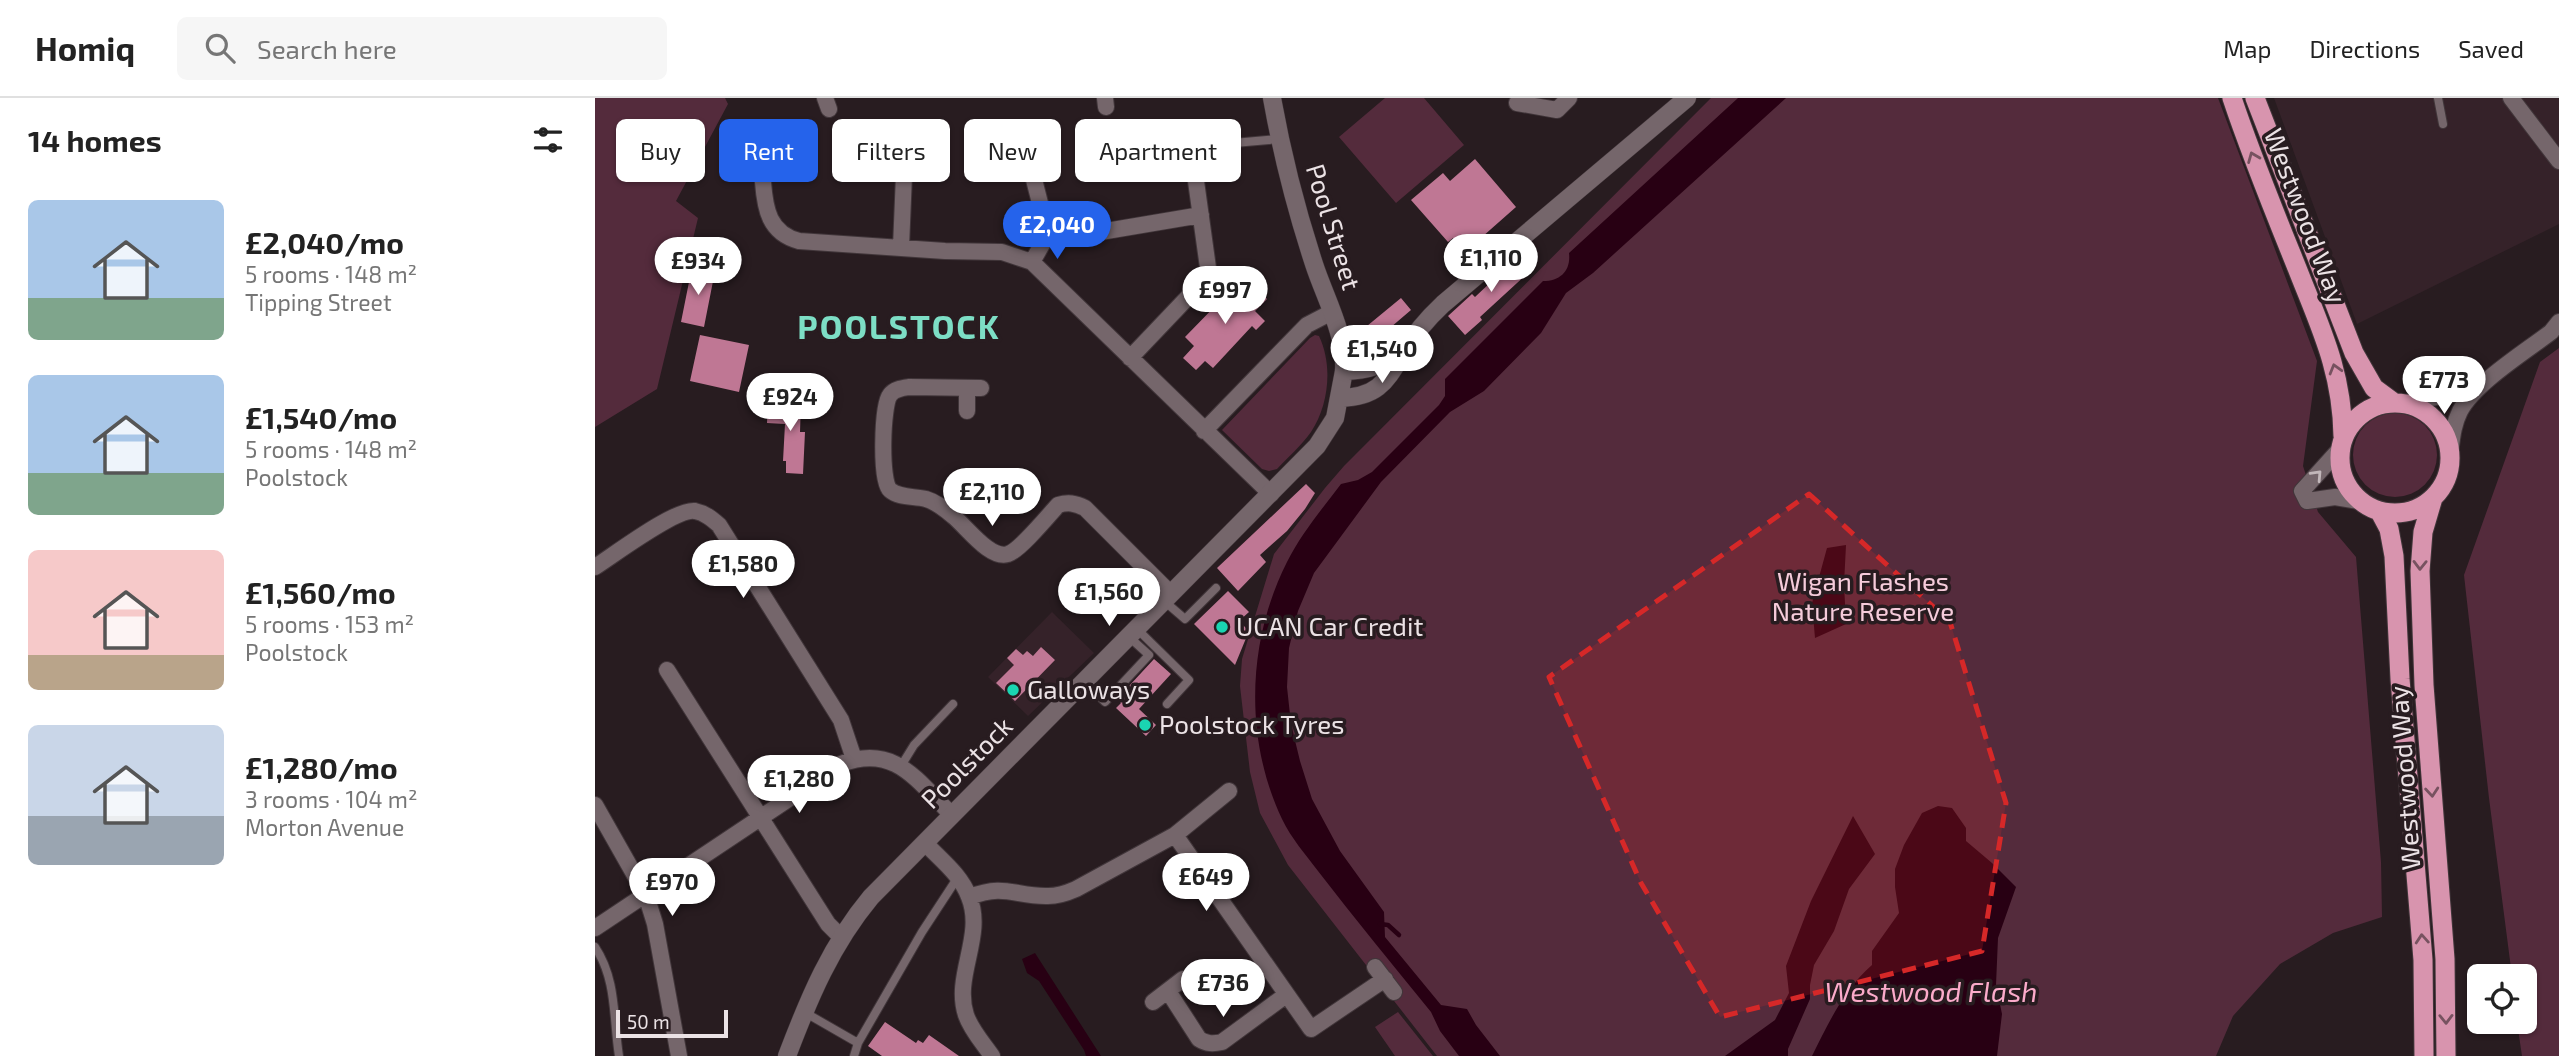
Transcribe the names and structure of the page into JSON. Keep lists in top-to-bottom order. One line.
{"streets":{"highway":["Westwood Way"],"main road":["Pool Street","Poolstock"]},"crossings":[["Pool Street","Poolstock"]],"districts":["POOLSTOCK"],"water":["Westwood Flash"],"parks":["Wigan Flashes Nature Reserve"],"places":["UCAN Car Credit","Galloways","Poolstock Tyres"],"scale_bar":"50 m","page":{"header":"Homiq","search":"Search here","nav":["Map","Directions","Saved"],"heading":"14 homes","chip":["Buy","Rent","Filters","New","Apartment"],"list":[{"name":"£2,040/mo","note":"5 rooms · 148 m² · Tipping Street"},{"name":"£1,540/mo","note":"5 rooms · 148 m² · Poolstock"},{"name":"£1,560/mo","note":"5 rooms · 153 m² · Poolstock"},{"name":"£1,280/mo","note":"3 rooms · 104 m² · Morton Avenue"}],"price":["£2,040","£1,110","£934","£997","£1,540","£773","£924","£2,110","£1,580","£1,560","£1,280","£649","£970","£736"],"scale":"50 m"}}
